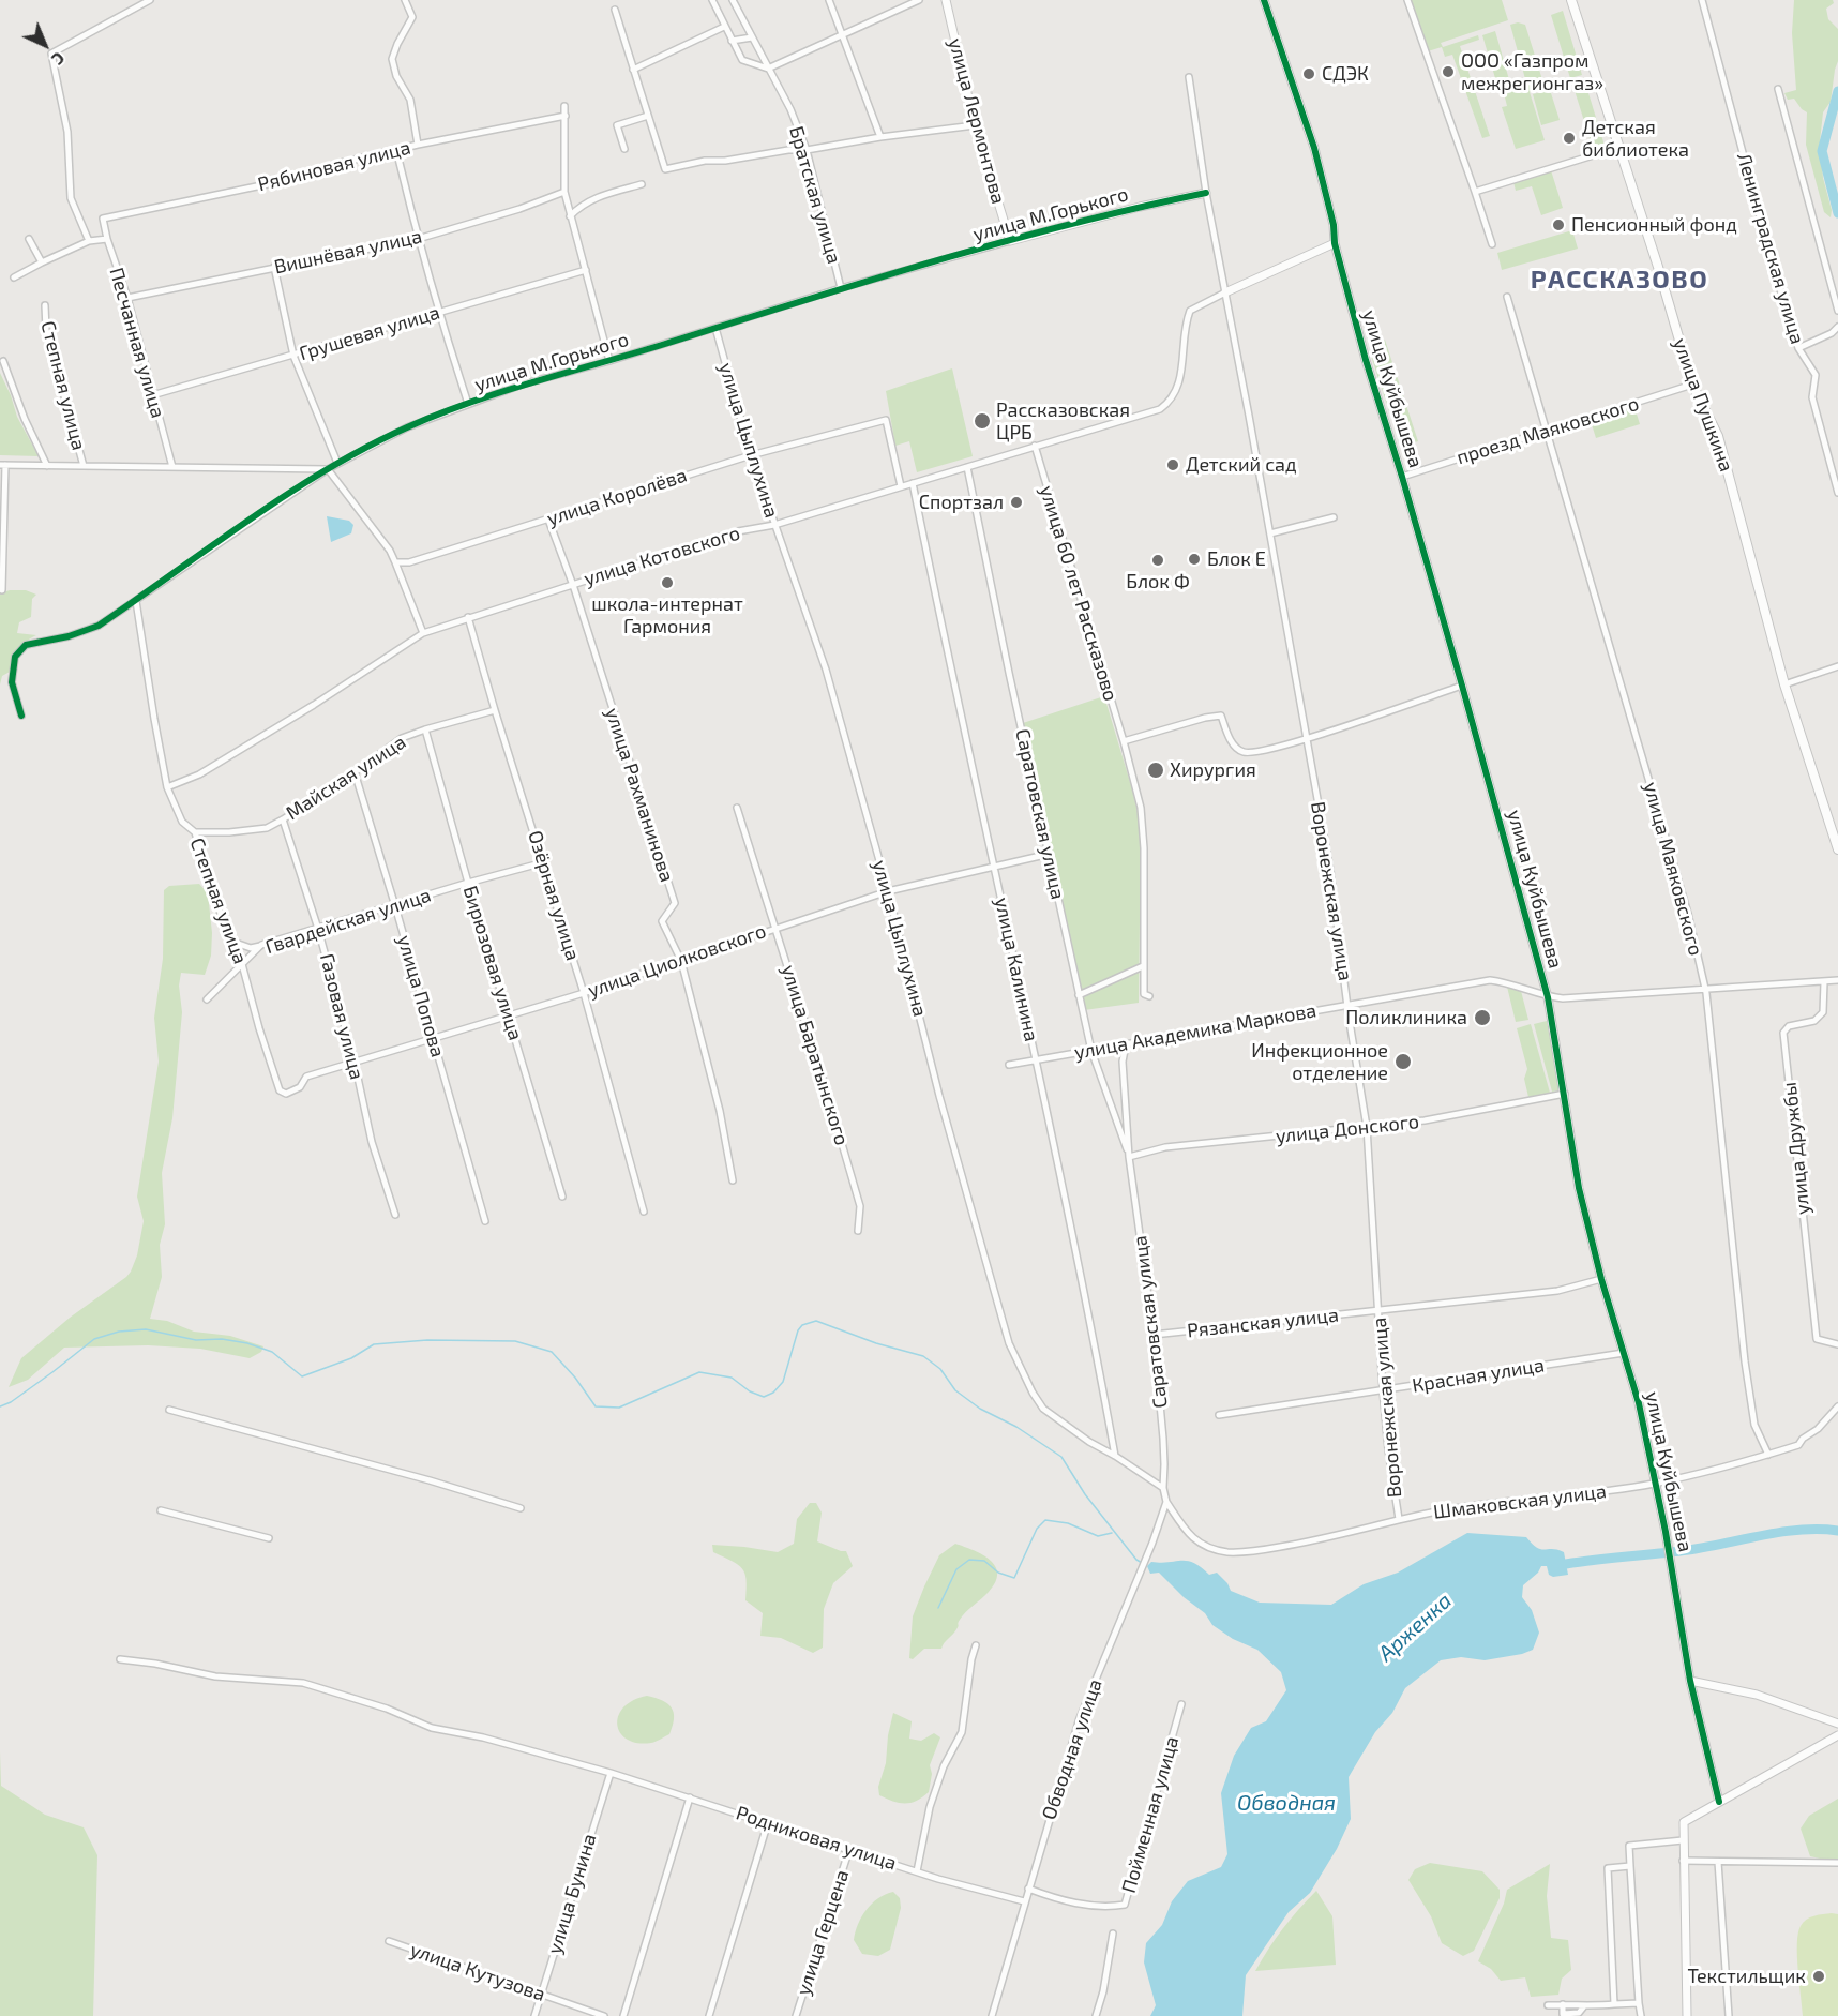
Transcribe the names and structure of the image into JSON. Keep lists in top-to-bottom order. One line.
{"streets":{"main road":["улица Пушкина"],"street":["улица Лермонтова","Рябиновая улица","Братская улица","улица М.Горького","Ленинградская улица","Вишнёвая улица","Грушевая улица","Песчанная улица","Степная улица","улица Куйбышева","проезд Маяковского","улица Цыплухина","улица Королёва","улица Котовского","улица 60 лет Рассказово","Майская улица","улица Рахманинова","Саратовская улица","улица Маяковского","Воронежская улица","Озёрная улица","Гвардейская улица","улица Циолковского","Бирюзовая улица","улица Калинина","улица Попова","Газовая улица","улица Академика Маркова","улица Баратынского","улица Донского","улица Дружбы","Рязанская улица","Красная улица","Шмаковская улица","Обводная улица","Пойменная улица","Родниковая улица","улица Бунина","улица Герцена","улица Кутузова"]},"crossings":[["улица Лермонтова","улица М.Горького"],["Рябиновая улица","Песчанная улица"],["Братская улица","улица М.Горького"],["улица М.Горького","Степная улица"],["улица М.Горького","улица Цыплухина"],["улица М.Горького","Воронежская улица"],["Вишнёвая улица","Песчанная улица"],["Грушевая улица","Песчанная улица"],["Степная улица","улица Котовского"],["Степная улица","Майская улица"],["Степная улица","Гвардейская улица"],["Степная улица","улица Циолковского"],["улица Куйбышева","проезд Маяковского"],["улица Куйбышева","улица Академика Маркова"],["улица Куйбышева","улица Донского"],["улица Куйбышева","Рязанская улица"],["улица Куйбышева","Красная улица"],["улица Куйбышева","Шмаковская улица"],["улица Пушкина","проезд Маяковского"],["проезд Маяковского","улица Маяковского"],["улица Цыплухина","улица Королёва"],["улица Цыплухина","улица Котовского"],["улица Цыплухина","Саратовская улица"],["улица Цыплухина","улица Циолковского"],["улица Цыплухина","улица Калинина"],["улица Королёва","улица Котовского"],["улица Королёва","улица Рахманинова"],["улица Котовского","улица 60 лет Рассказово"],["улица Котовского","улица Рахманинова"],["улица Котовского","Саратовская улица"],["улица Котовского","Воронежская улица"],["улица Котовского","Озёрная улица"],["улица Котовского","улица Калинина"],["Майская улица","Озёрная улица"],["Майская улица","Бирюзовая улица"],["Майская улица","улица Попова"],["Майская улица","Газовая улица"],["улица Рахманинова","улица Циолковского"],["Саратовская улица","улица Циолковского"],["Саратовская улица","улица Академика Маркова"],["Саратовская улица","улица Донского"],["Саратовская улица","Рязанская улица"],["улица Маяковского","улица Академика Маркова"],["улица Маяковского","Шмаковская улица"],["Воронежская улица","улица Академика Маркова"],["Воронежская улица","улица Донского"],["Воронежская улица","Рязанская улица"],["Воронежская улица","Красная улица"],["Воронежская улица","Шмаковская улица"],["Озёрная улица","Гвардейская улица"],["Озёрная улица","улица Циолковского"],["Гвардейская улица","Бирюзовая улица"],["Гвардейская улица","улица Попова"],["Гвардейская улица","Газовая улица"],["улица Циолковского","Бирюзовая улица"],["улица Циолковского","улица Калинина"],["улица Циолковского","улица Попова"],["улица Циолковского","Газовая улица"],["улица Циолковского","улица Баратынского"],["улица Калинина","улица Академика Маркова"],["улица Академика Маркова","улица Дружбы"],["Шмаковская улица","Обводная улица"],["Обводная улица","Пойменная улица"],["Обводная улица","Родниковая улица"],["Родниковая улица","улица Бунина"],["Родниковая улица","улица Герцена"],["улица Бунина","улица Кутузова"]],"districts":["РАССКАЗОВО"],"water":["Арженка","Обводная"],"places":["ООО «Газпром межрегионгаз»","СДЭК","Детская библиотека","Пенсионный фонд","Рассказовская ЦРБ","Детский сад","Спортзал","Блок Е","Блок Ф","школа-интернат Гармония","Хирургия","Поликлиника","Инфекционное отделение","Текстильщик"],"north":"bottom right"}
